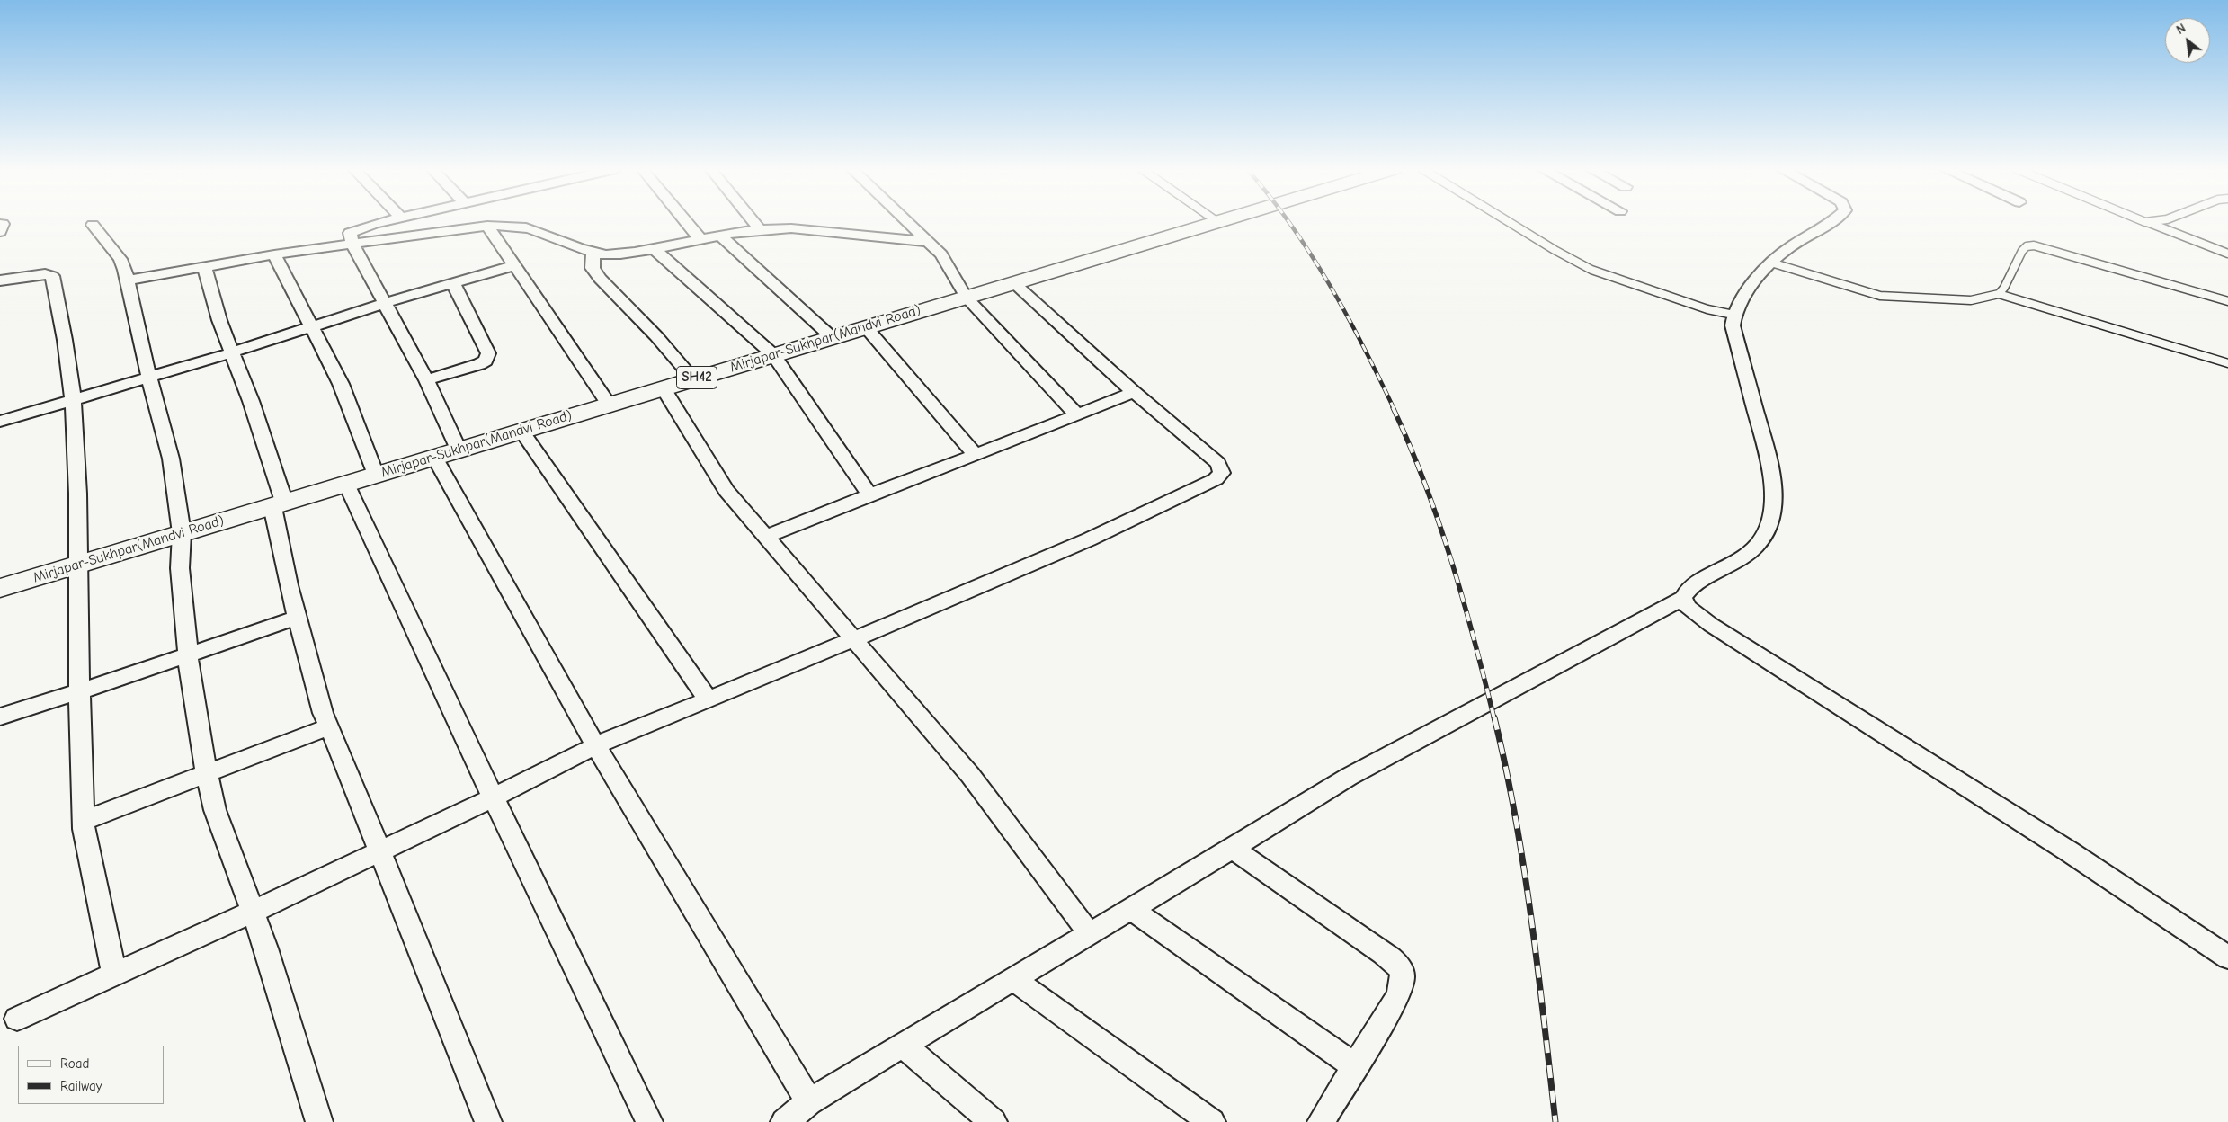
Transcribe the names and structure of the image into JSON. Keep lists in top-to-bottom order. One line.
{"streets":{"main road":["Mirjapar-Sukhpar(Mandvi Road)","SH42"]},"legend":["Road","Railway"],"north":"top left"}
